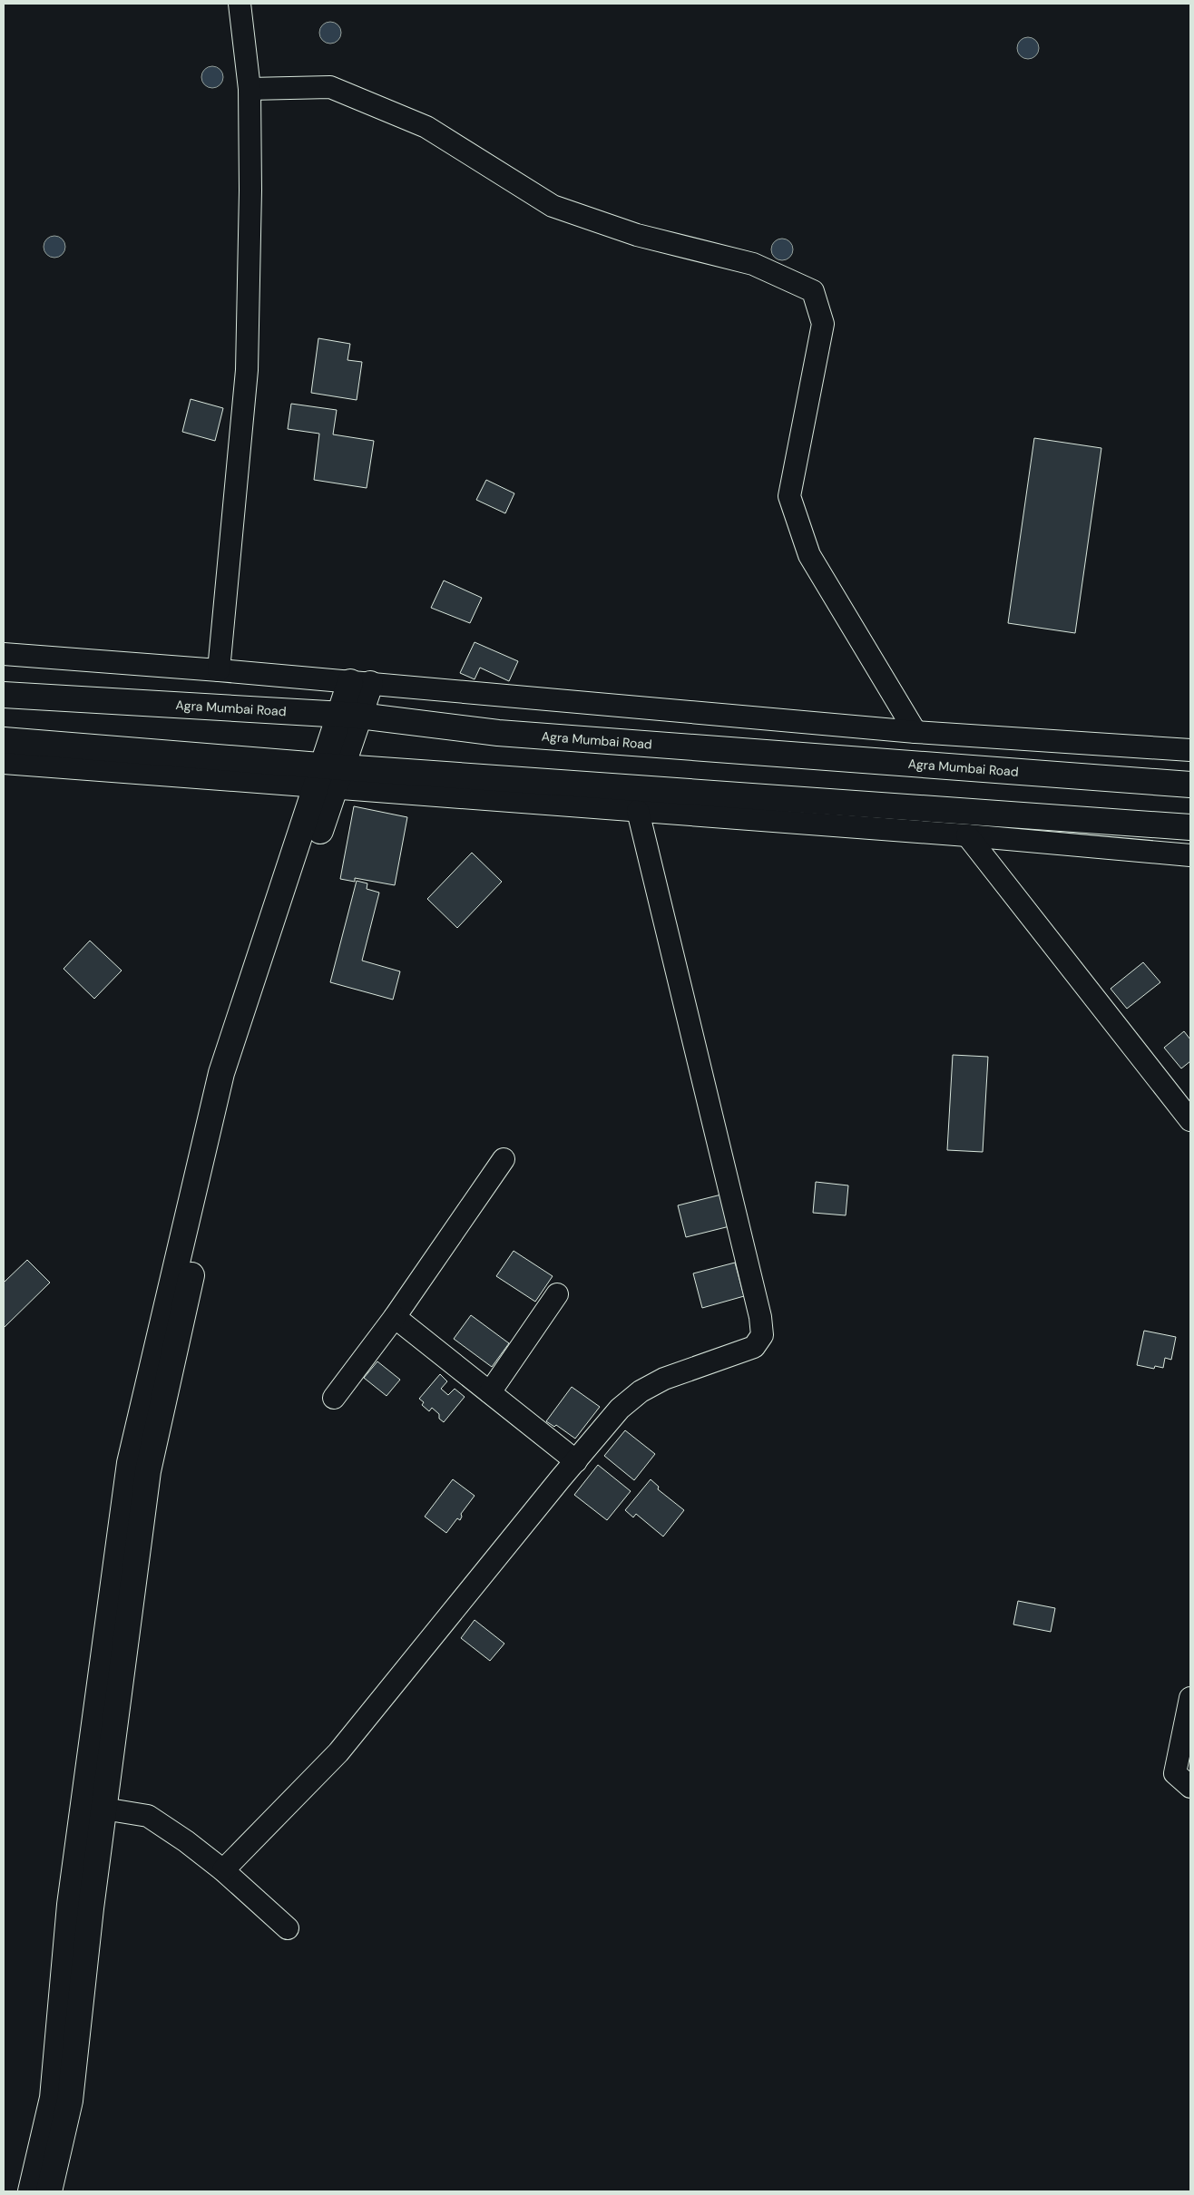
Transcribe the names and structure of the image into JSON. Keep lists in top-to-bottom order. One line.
{"streets":{"main road":["Agra Mumbai Road"]}}
